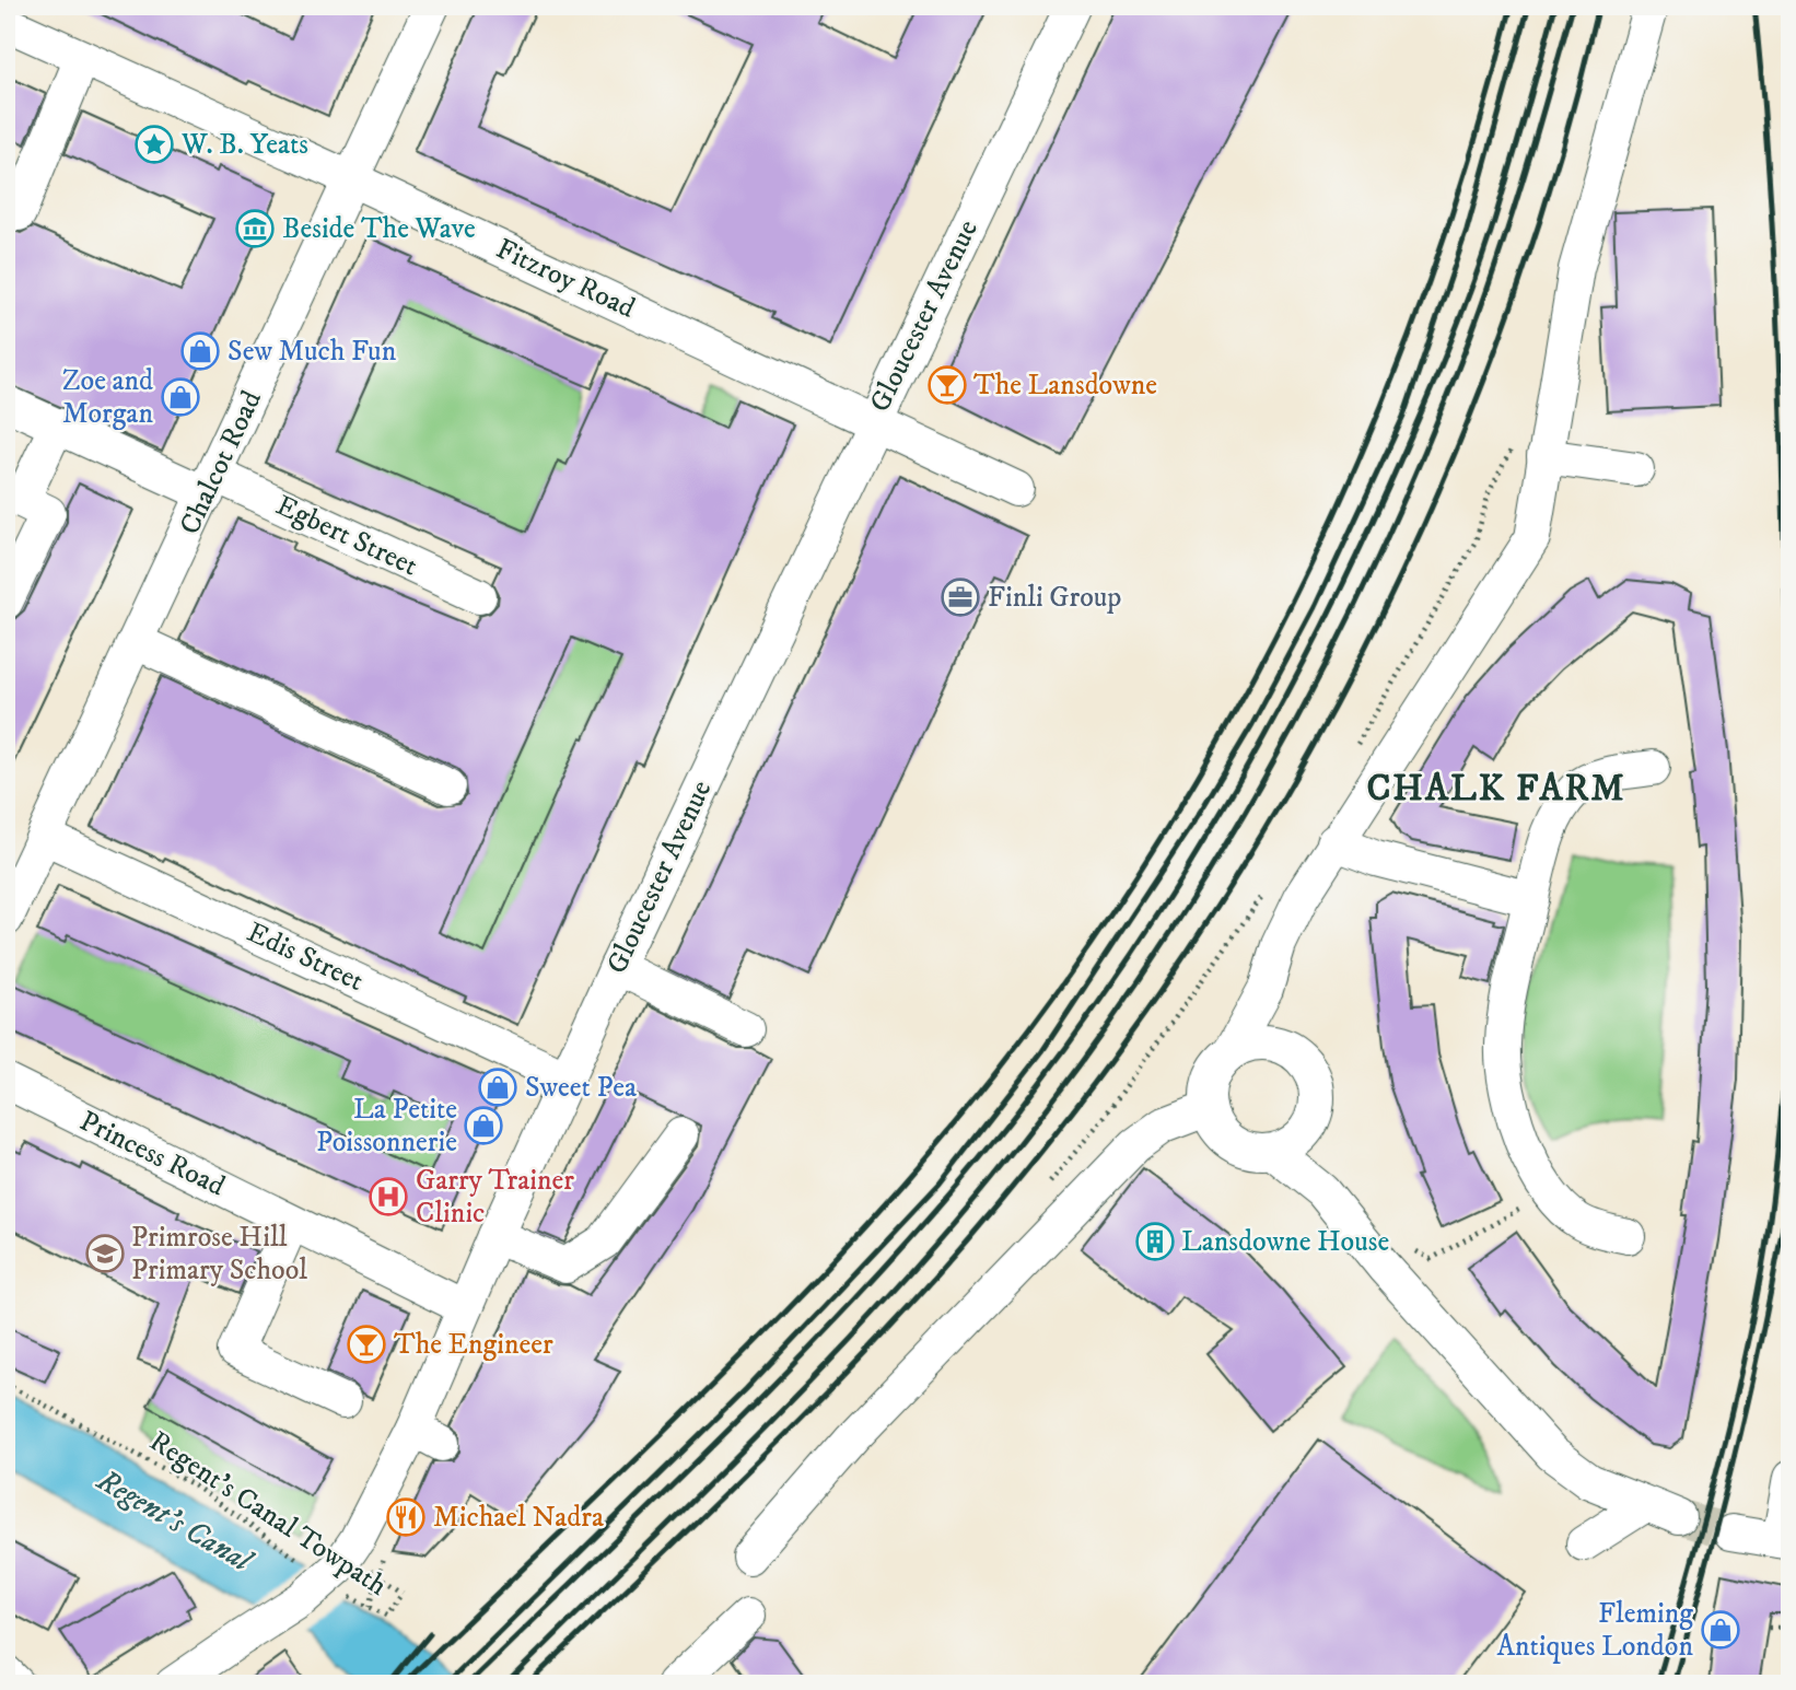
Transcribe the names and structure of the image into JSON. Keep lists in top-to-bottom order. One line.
{"streets":{"street":["Fitzroy Road","Gloucester Avenue","Chalcot Road","Egbert Street","Edis Street","Princess Road"],"path":["Regent's Canal Towpath"]},"crossings":[["Fitzroy Road","Gloucester Avenue"],["Fitzroy Road","Chalcot Road"],["Gloucester Avenue","Edis Street"],["Gloucester Avenue","Princess Road"],["Gloucester Avenue","Regent's Canal Towpath"],["Chalcot Road","Egbert Street"],["Chalcot Road","Edis Street"]],"districts":["CHALK FARM"],"water":["Regent's Canal"],"places":{"place":["W. B. Yeats"],"museum":["Beside The Wave"],"shop":["Sew Much Fun","Zoe and Morgan","Sweet Pea","La Petite Poissonnerie","Fleming Antiques London"],"bar":["The Lansdowne","The Engineer"],"office":["Finli Group"],"hospital":["Garry Trainer Clinic"],"building":["Lansdowne House"],"school or university":["Primrose Hill Primary School"],"restaurant":["Michael Nadra"]}}
